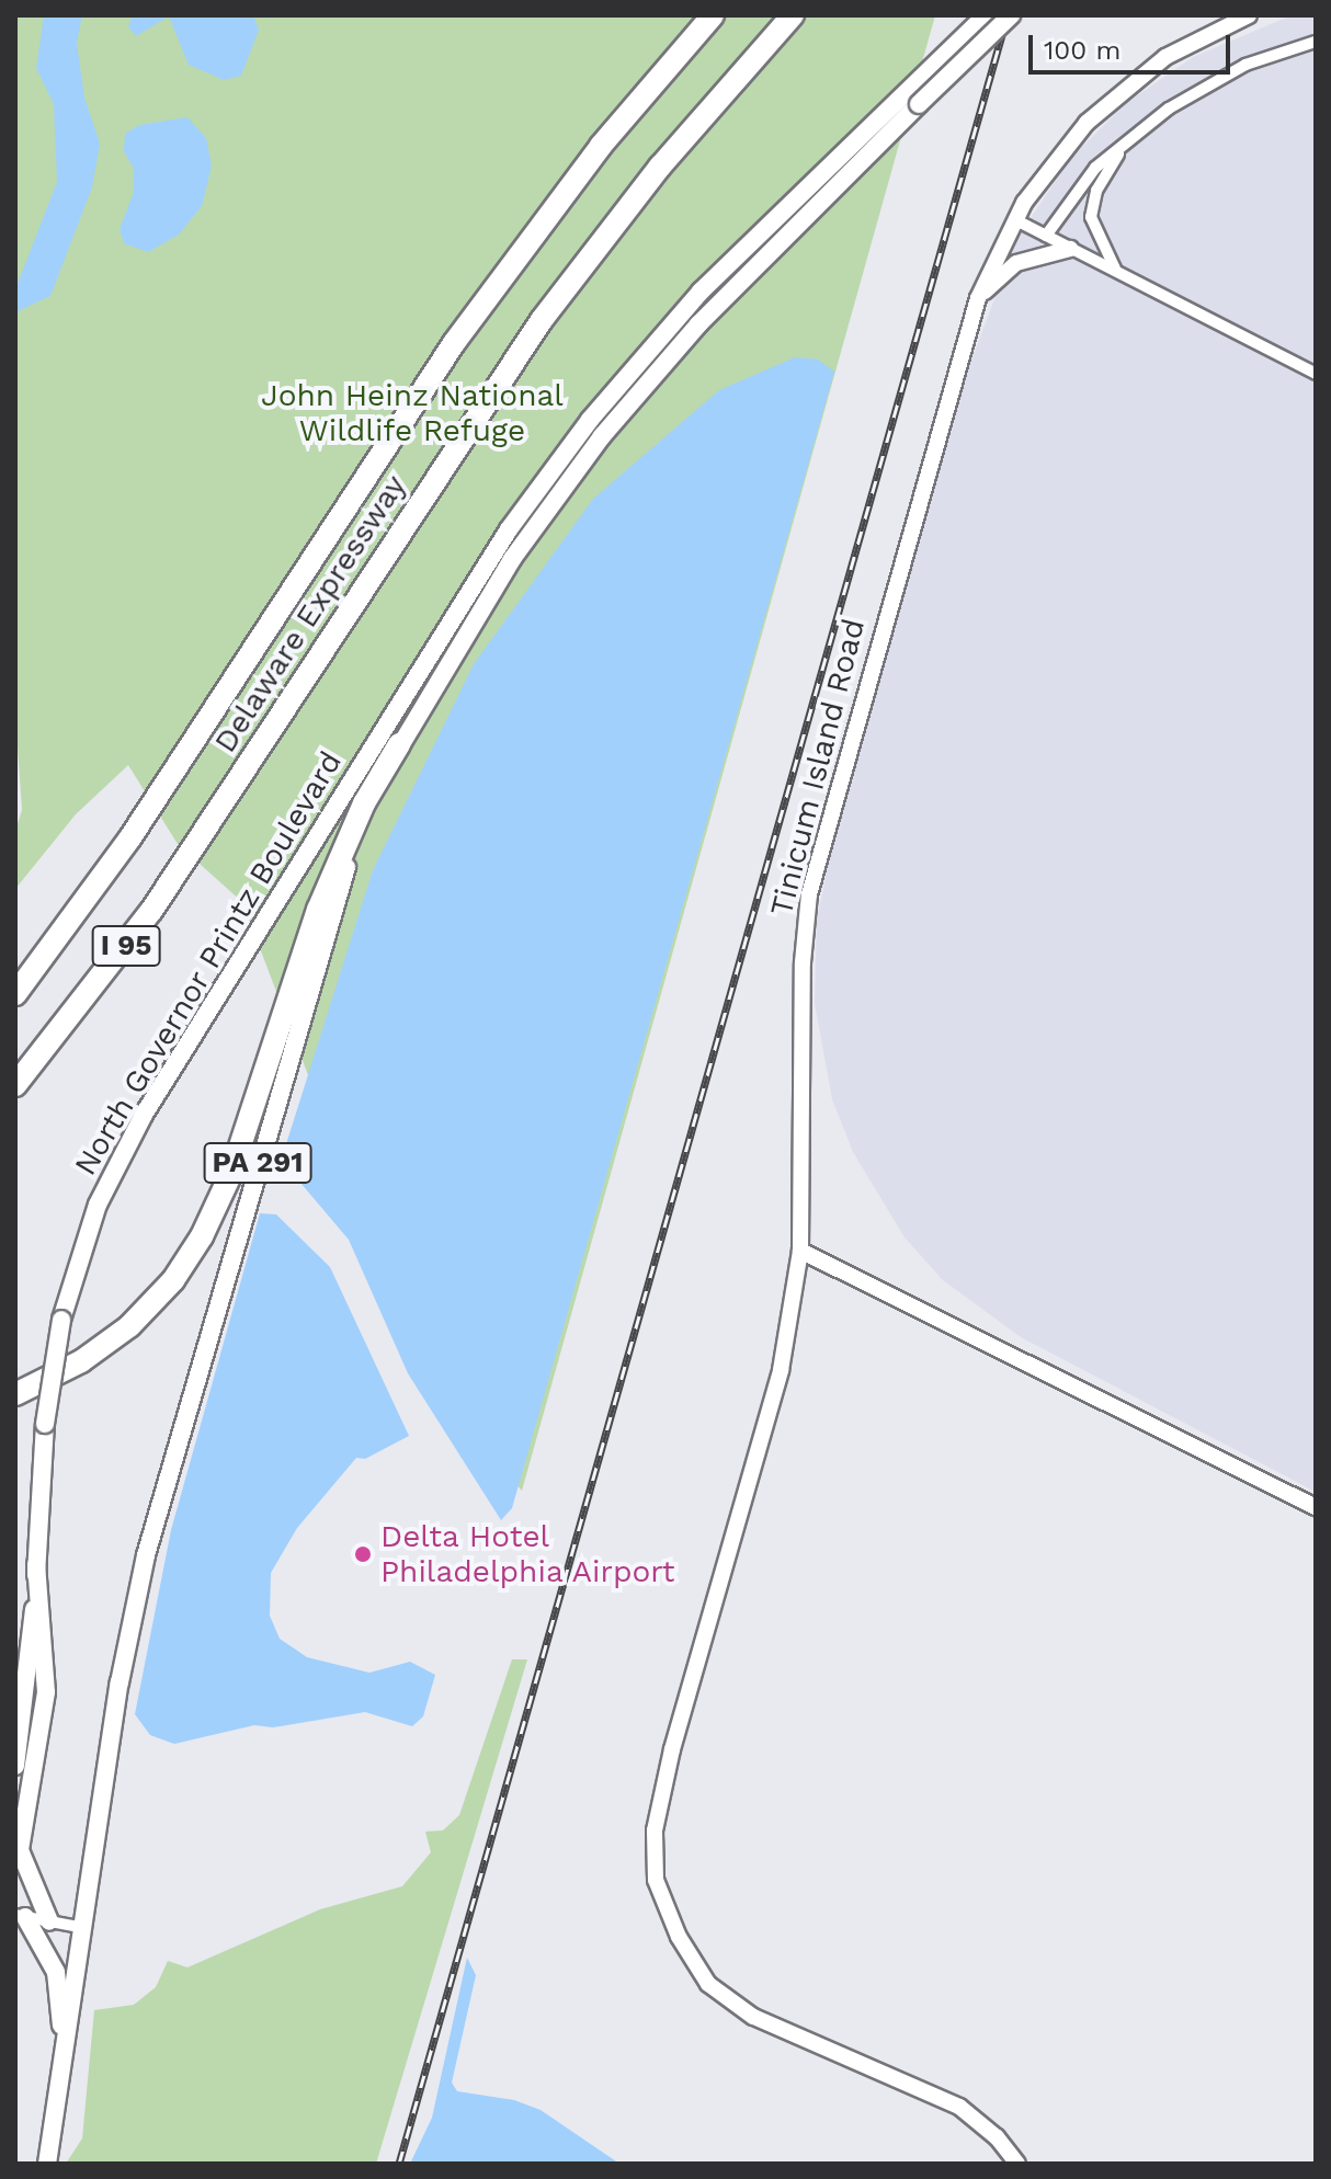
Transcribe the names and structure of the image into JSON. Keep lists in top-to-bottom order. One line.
{"streets":{"highway":["Delaware Expressway","I 95"],"main road":["North Governor Printz Boulevard","PA 291"],"street":["Tinicum Island Road"]},"parks":["John Heinz National Wildlife Refuge"],"places":["Delta Hotel Philadelphia Airport"],"scale_bar":"100 m"}
